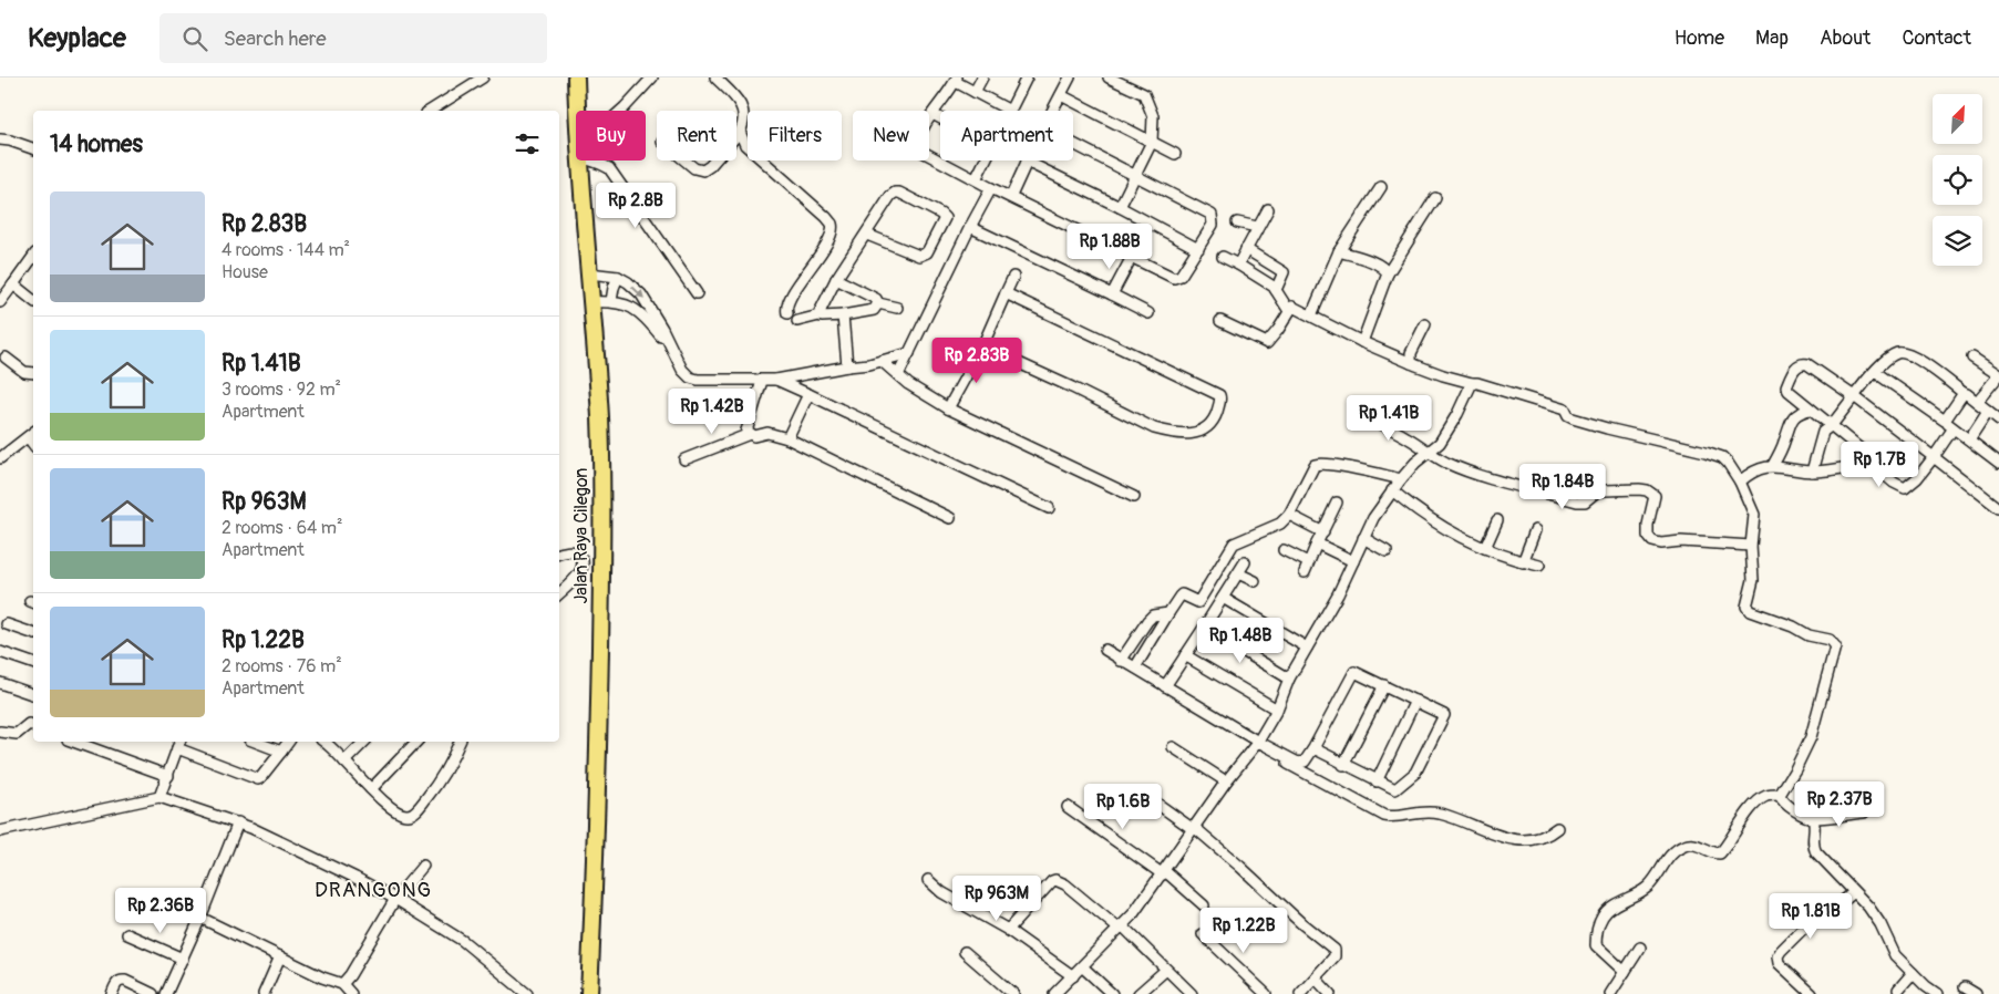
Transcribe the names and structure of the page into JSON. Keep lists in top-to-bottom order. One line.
{"streets":{"highway":["Jalan Raya Cilegon"]},"districts":["DRANGONG"],"north":"top right","page":{"header":"Keyplace","search":"Search here","nav":["Home","Map","About","Contact"],"chip":["Buy","Rent","Filters","New","Apartment"],"heading":"14 homes","list":[{"name":"Rp 2.83B","note":"4 rooms · 144 m² · House"},{"name":"Rp 1.41B","note":"3 rooms · 92 m² · Apartment"},{"name":"Rp 963M","note":"2 rooms · 64 m² · Apartment"},{"name":"Rp 1.22B","note":"2 rooms · 76 m² · Apartment"}],"price":["Rp 2.8B","Rp 1.88B","Rp 2.83B","Rp 1.42B","Rp 1.41B","Rp 1.7B","Rp 1.84B","Rp 1.48B","Rp 2.37B","Rp 1.6B","Rp 963M","Rp 2.36B","Rp 1.81B","Rp 1.22B"]}}
